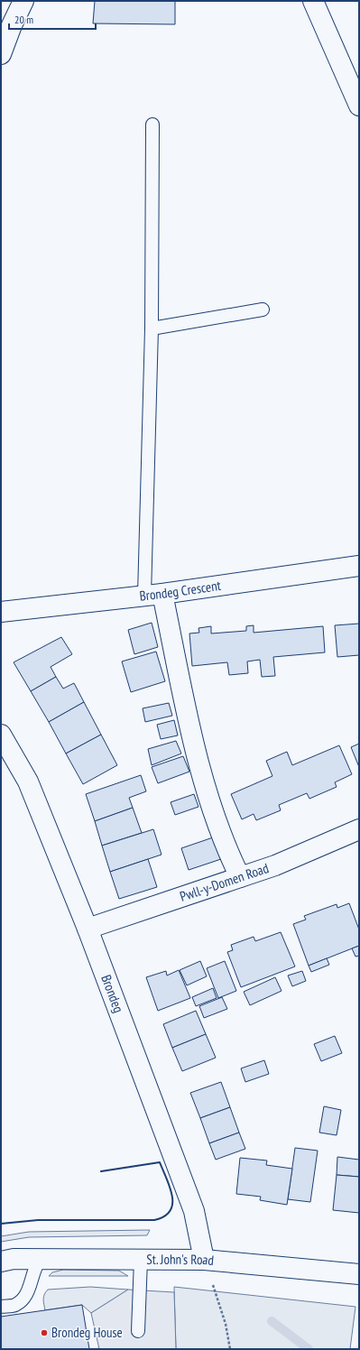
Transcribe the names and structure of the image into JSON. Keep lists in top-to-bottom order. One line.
{"streets":{"street":["Brondeg Crescent","Pwll-y-Domen Road","Brondeg","St. John's Road"]},"crossings":[["Pwll-y-Domen Road","Brondeg"],["Brondeg","St. John's Road"]],"places":["Brondeg House"],"scale_bar":"20 m"}
